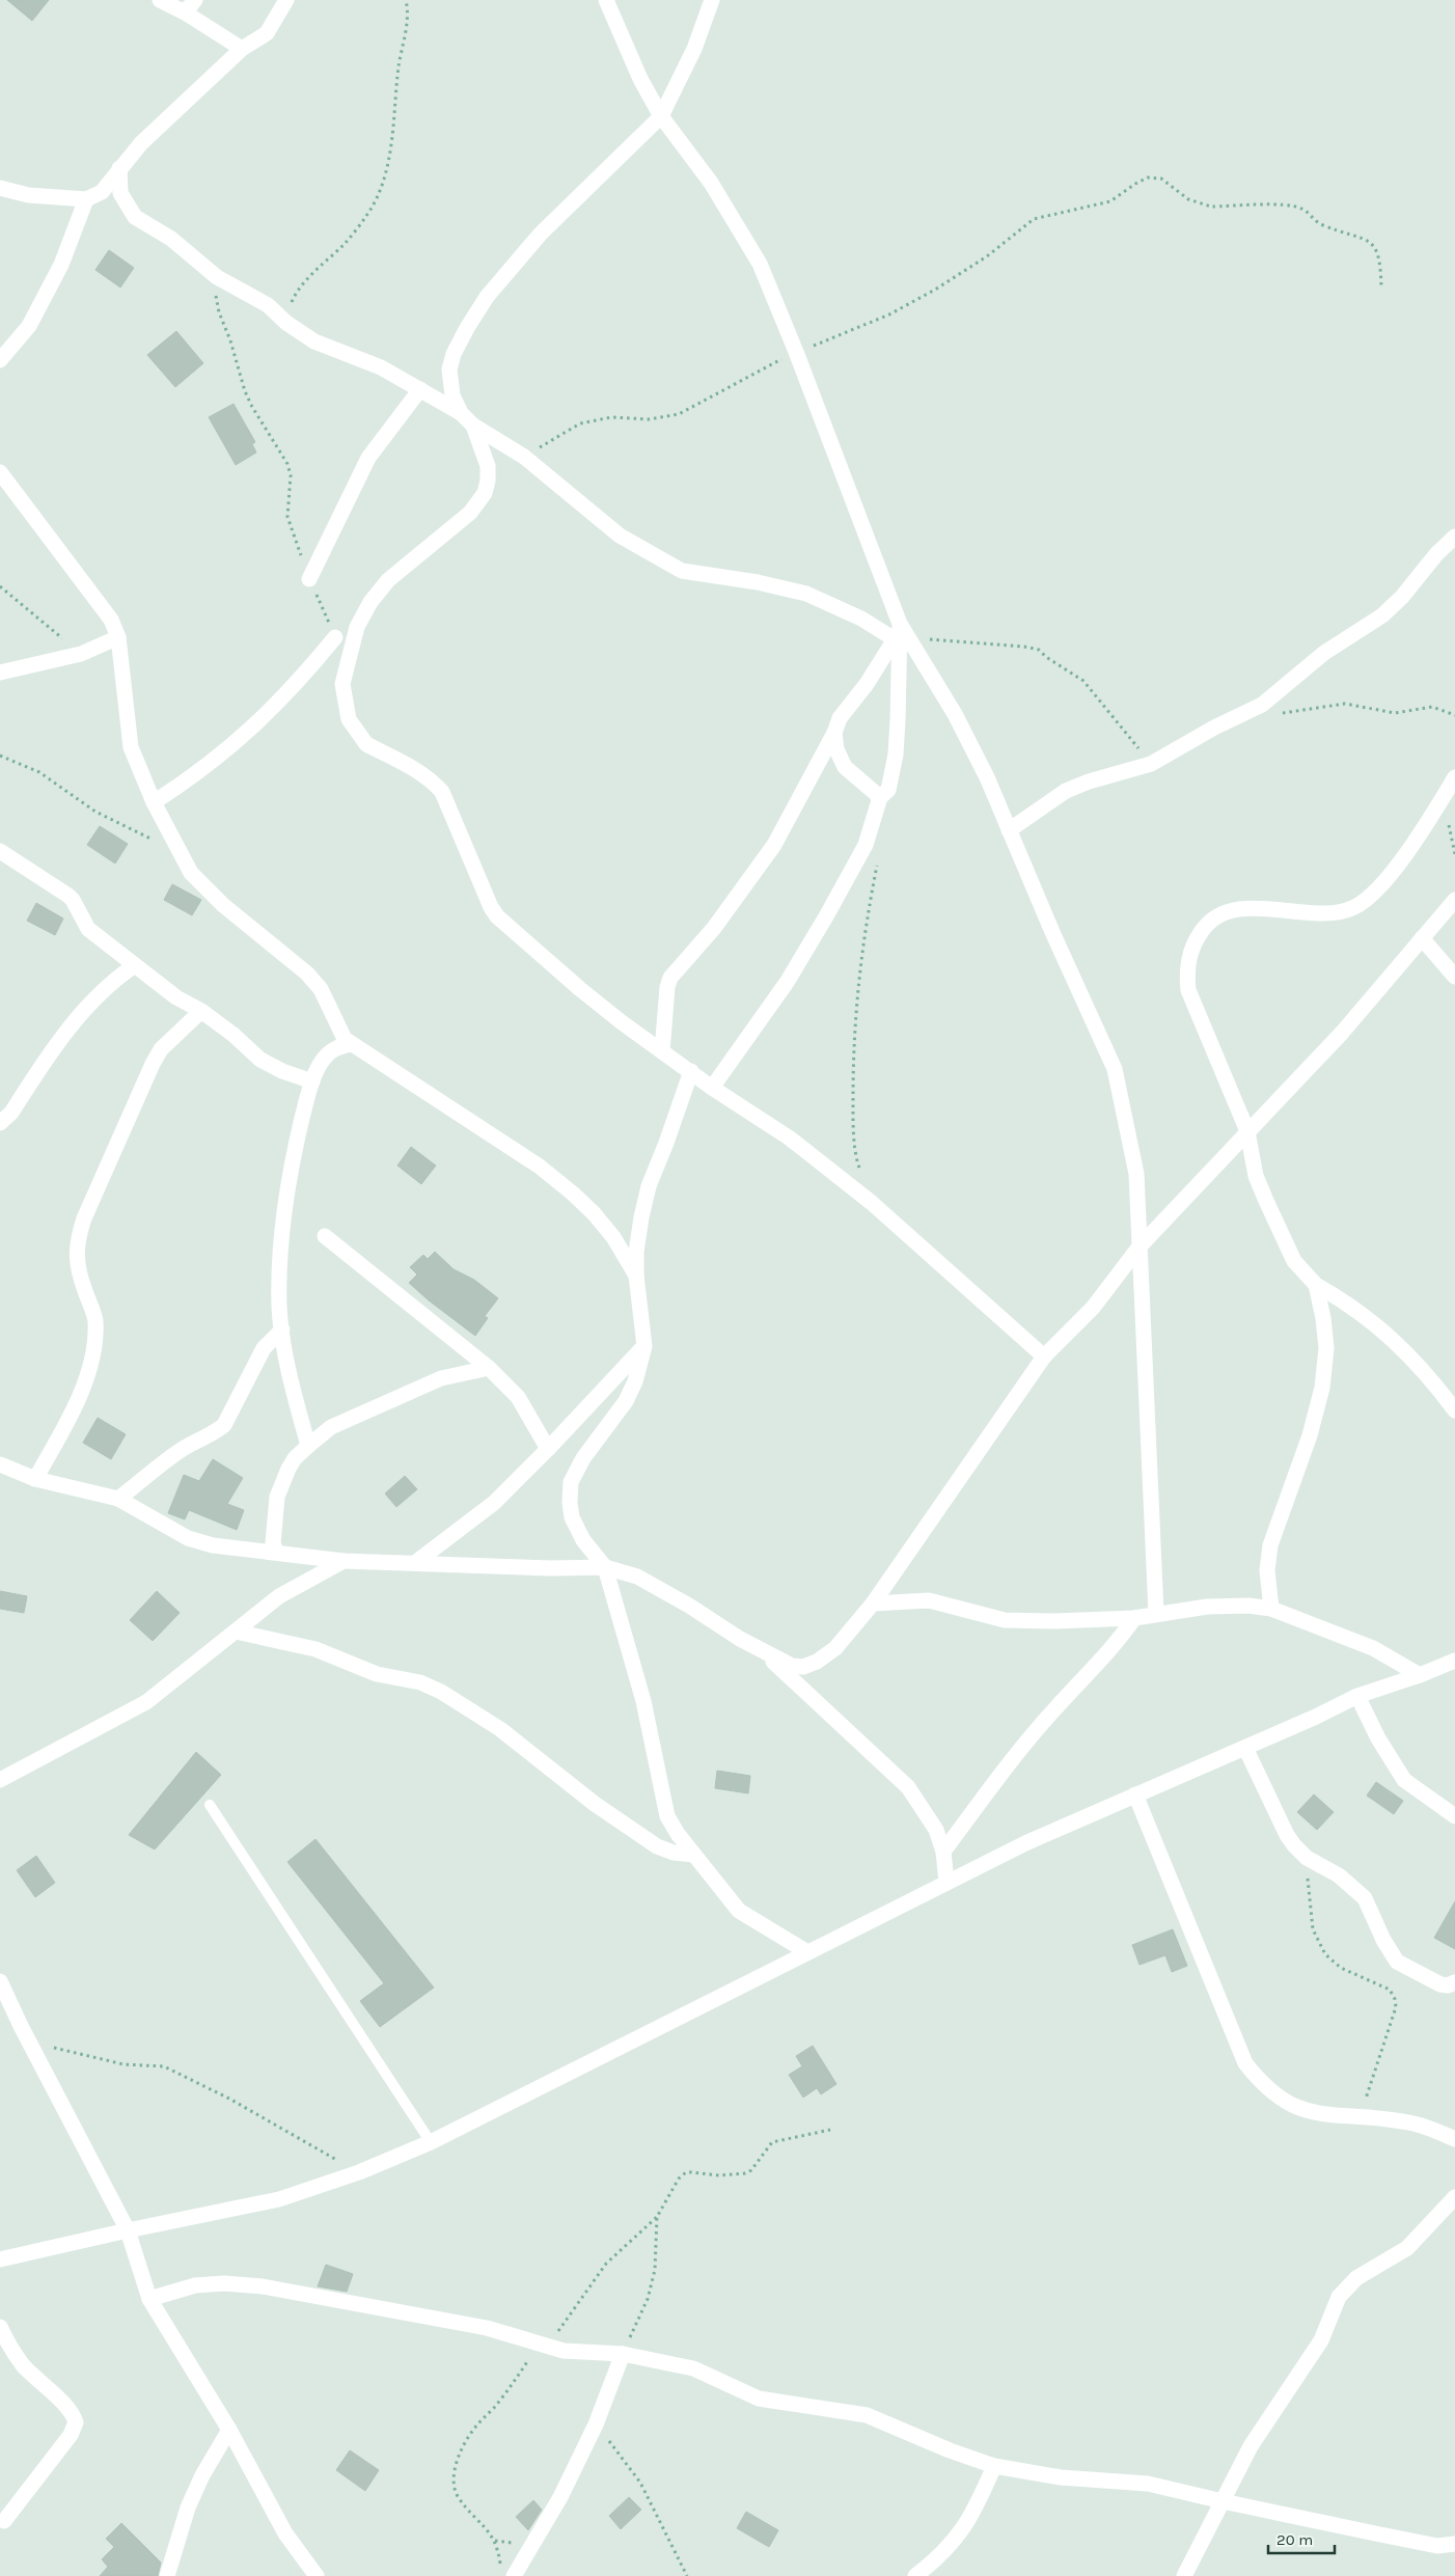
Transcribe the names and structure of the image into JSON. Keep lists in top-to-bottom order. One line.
{"scale_bar":"20 m"}
